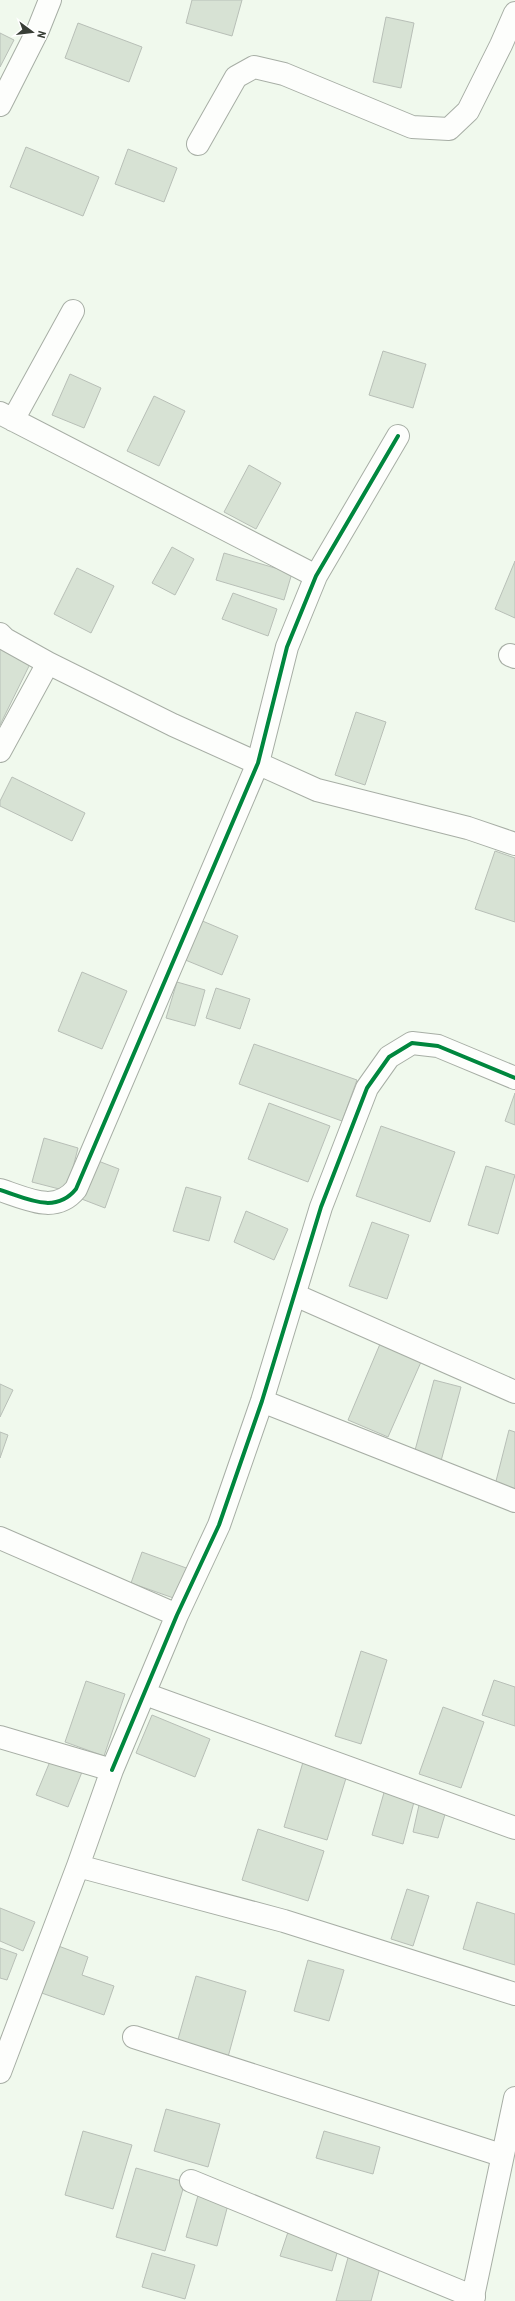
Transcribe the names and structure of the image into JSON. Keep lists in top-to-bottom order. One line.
{"north":"right"}
